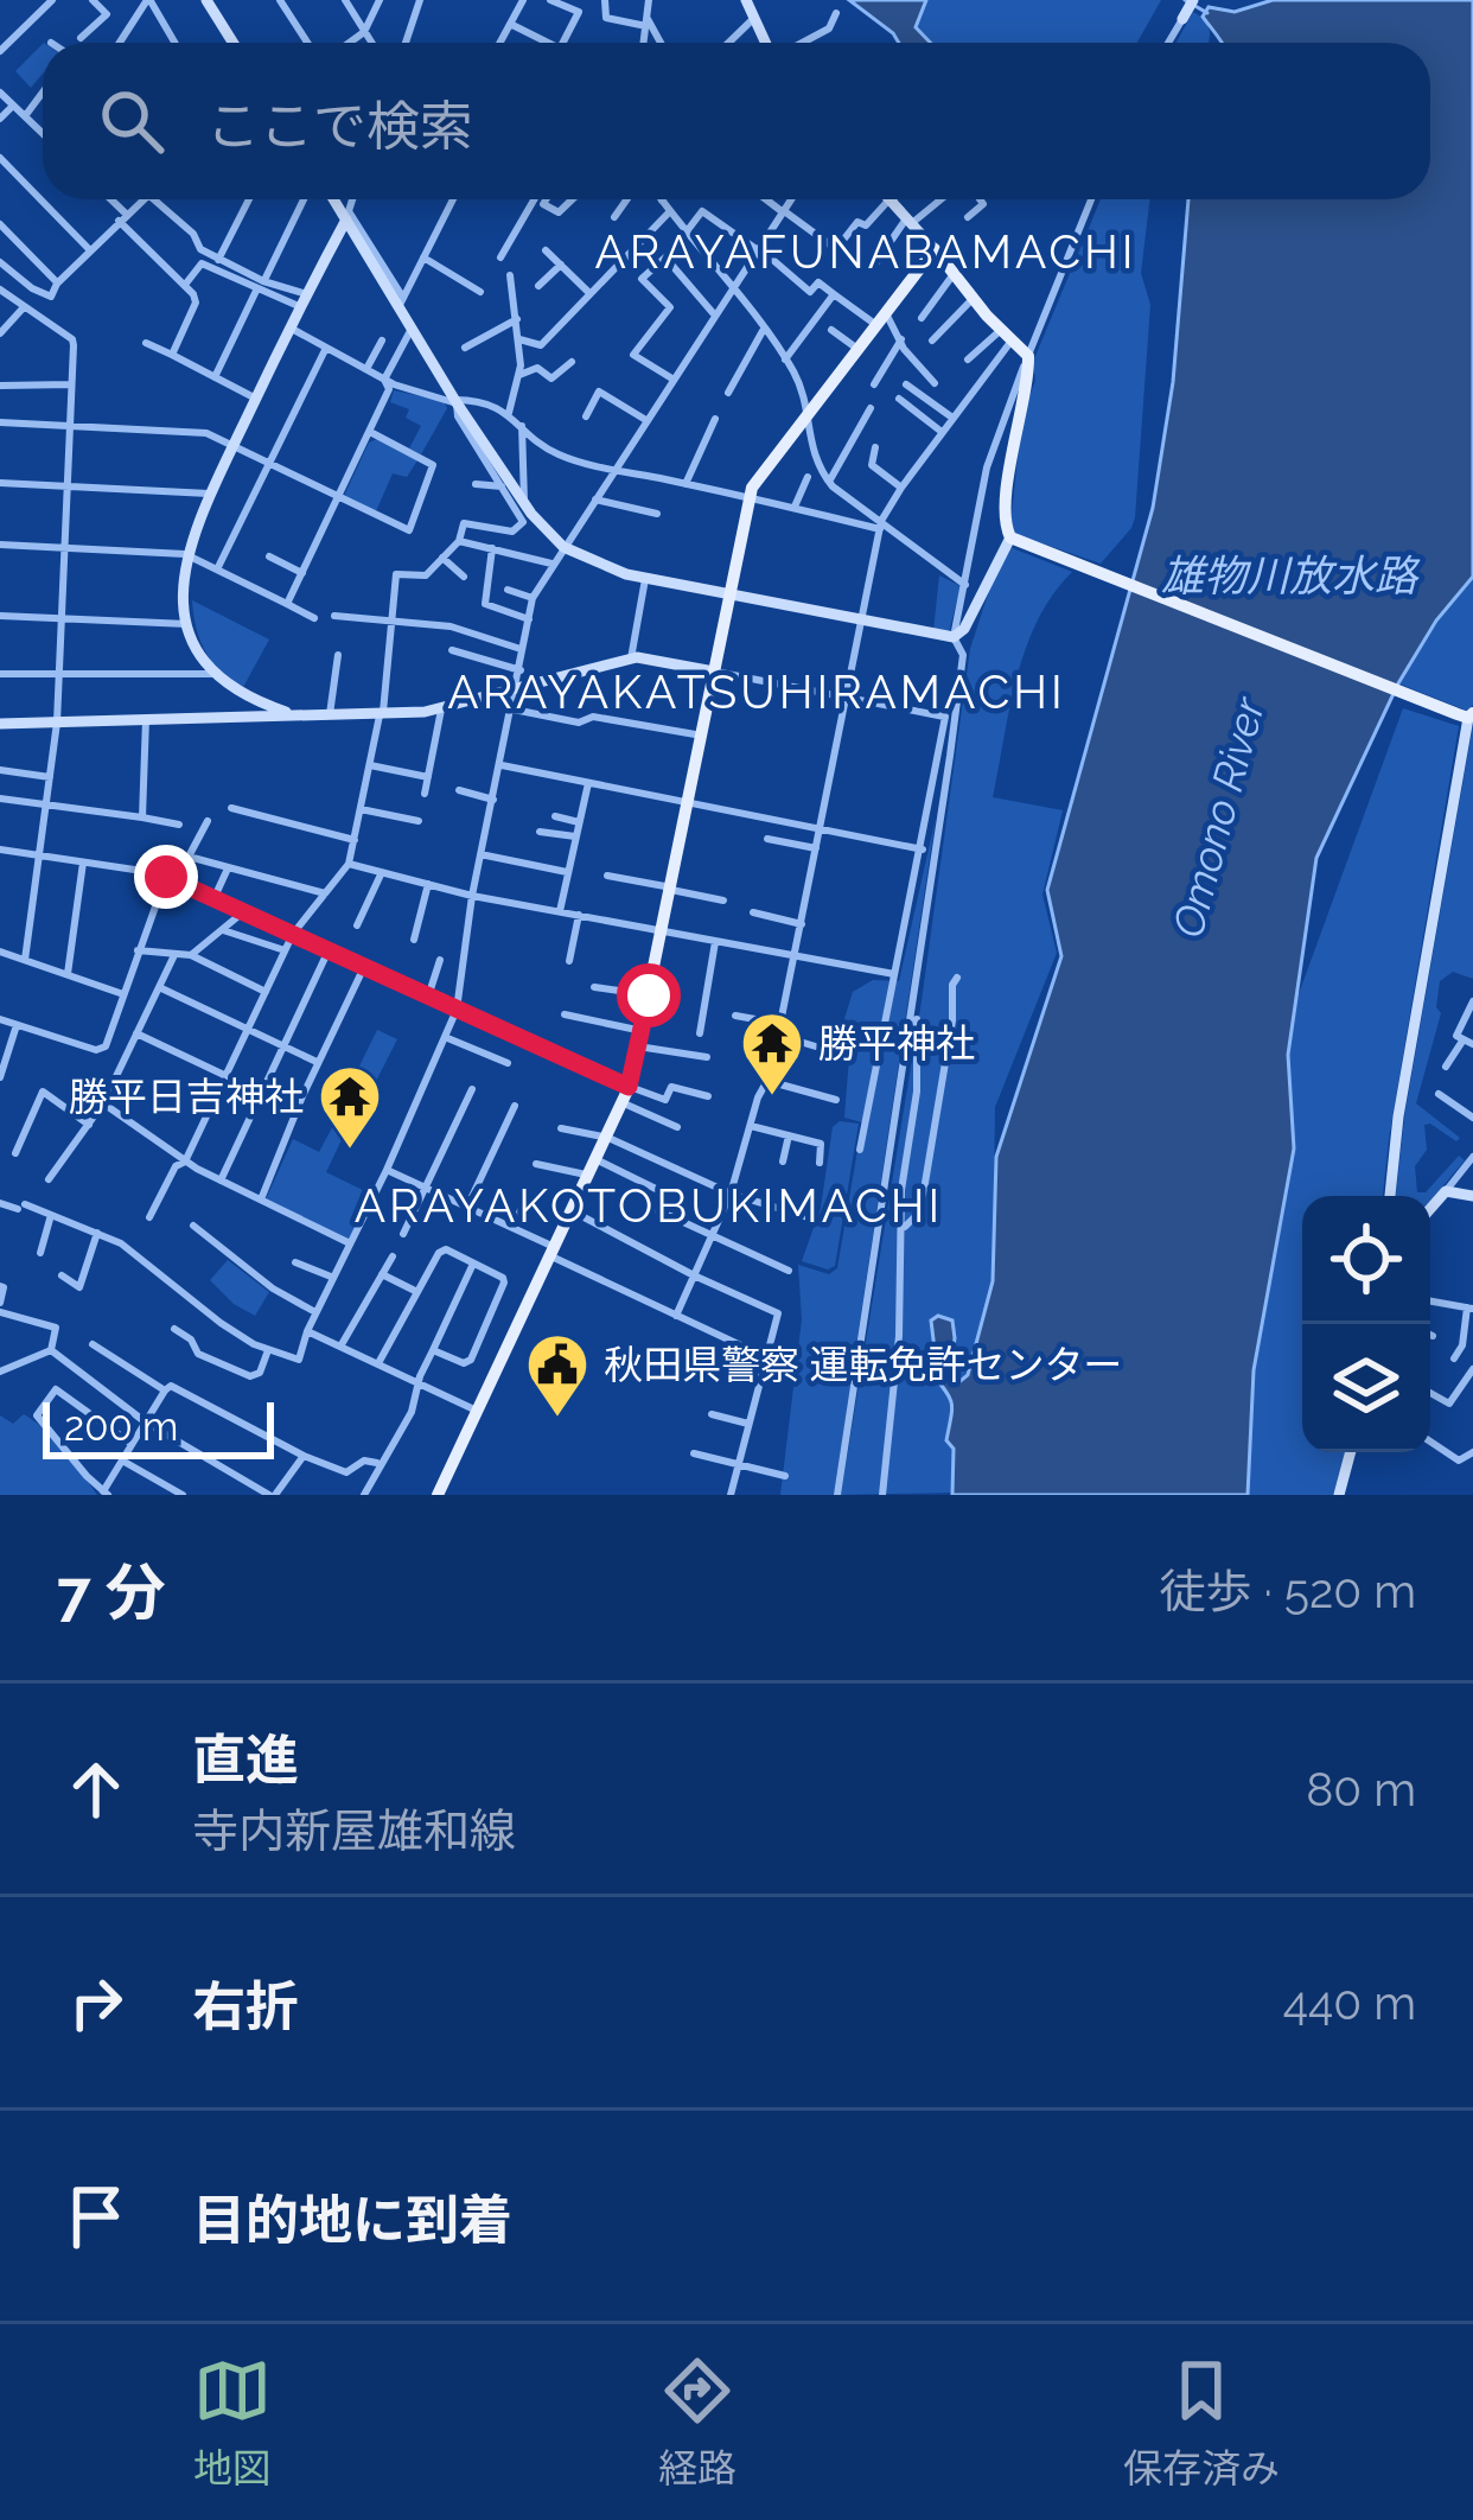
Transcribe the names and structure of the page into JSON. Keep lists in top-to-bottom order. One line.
{"districts":["ARAYAFUNABAMACHI","ARAYAKATSUHIRAMACHI","ARAYAKOTOBUKIMACHI"],"water":["雄物川放水路","Omono River"],"places":{"temple":["勝平神社","勝平日吉神社"],"public building":["秋田県警察 運転免許センター"]},"scale_bar":"200 m","page":{"search":"ここで検索","scale":"200 m","heading":["7 分","徒歩 · 520 m"],"list":[["直進","寺内新屋雄和線","80 m"],["右折","440 m"],"目的地に到着"],"nav":["地図","経路","保存済み"]}}
